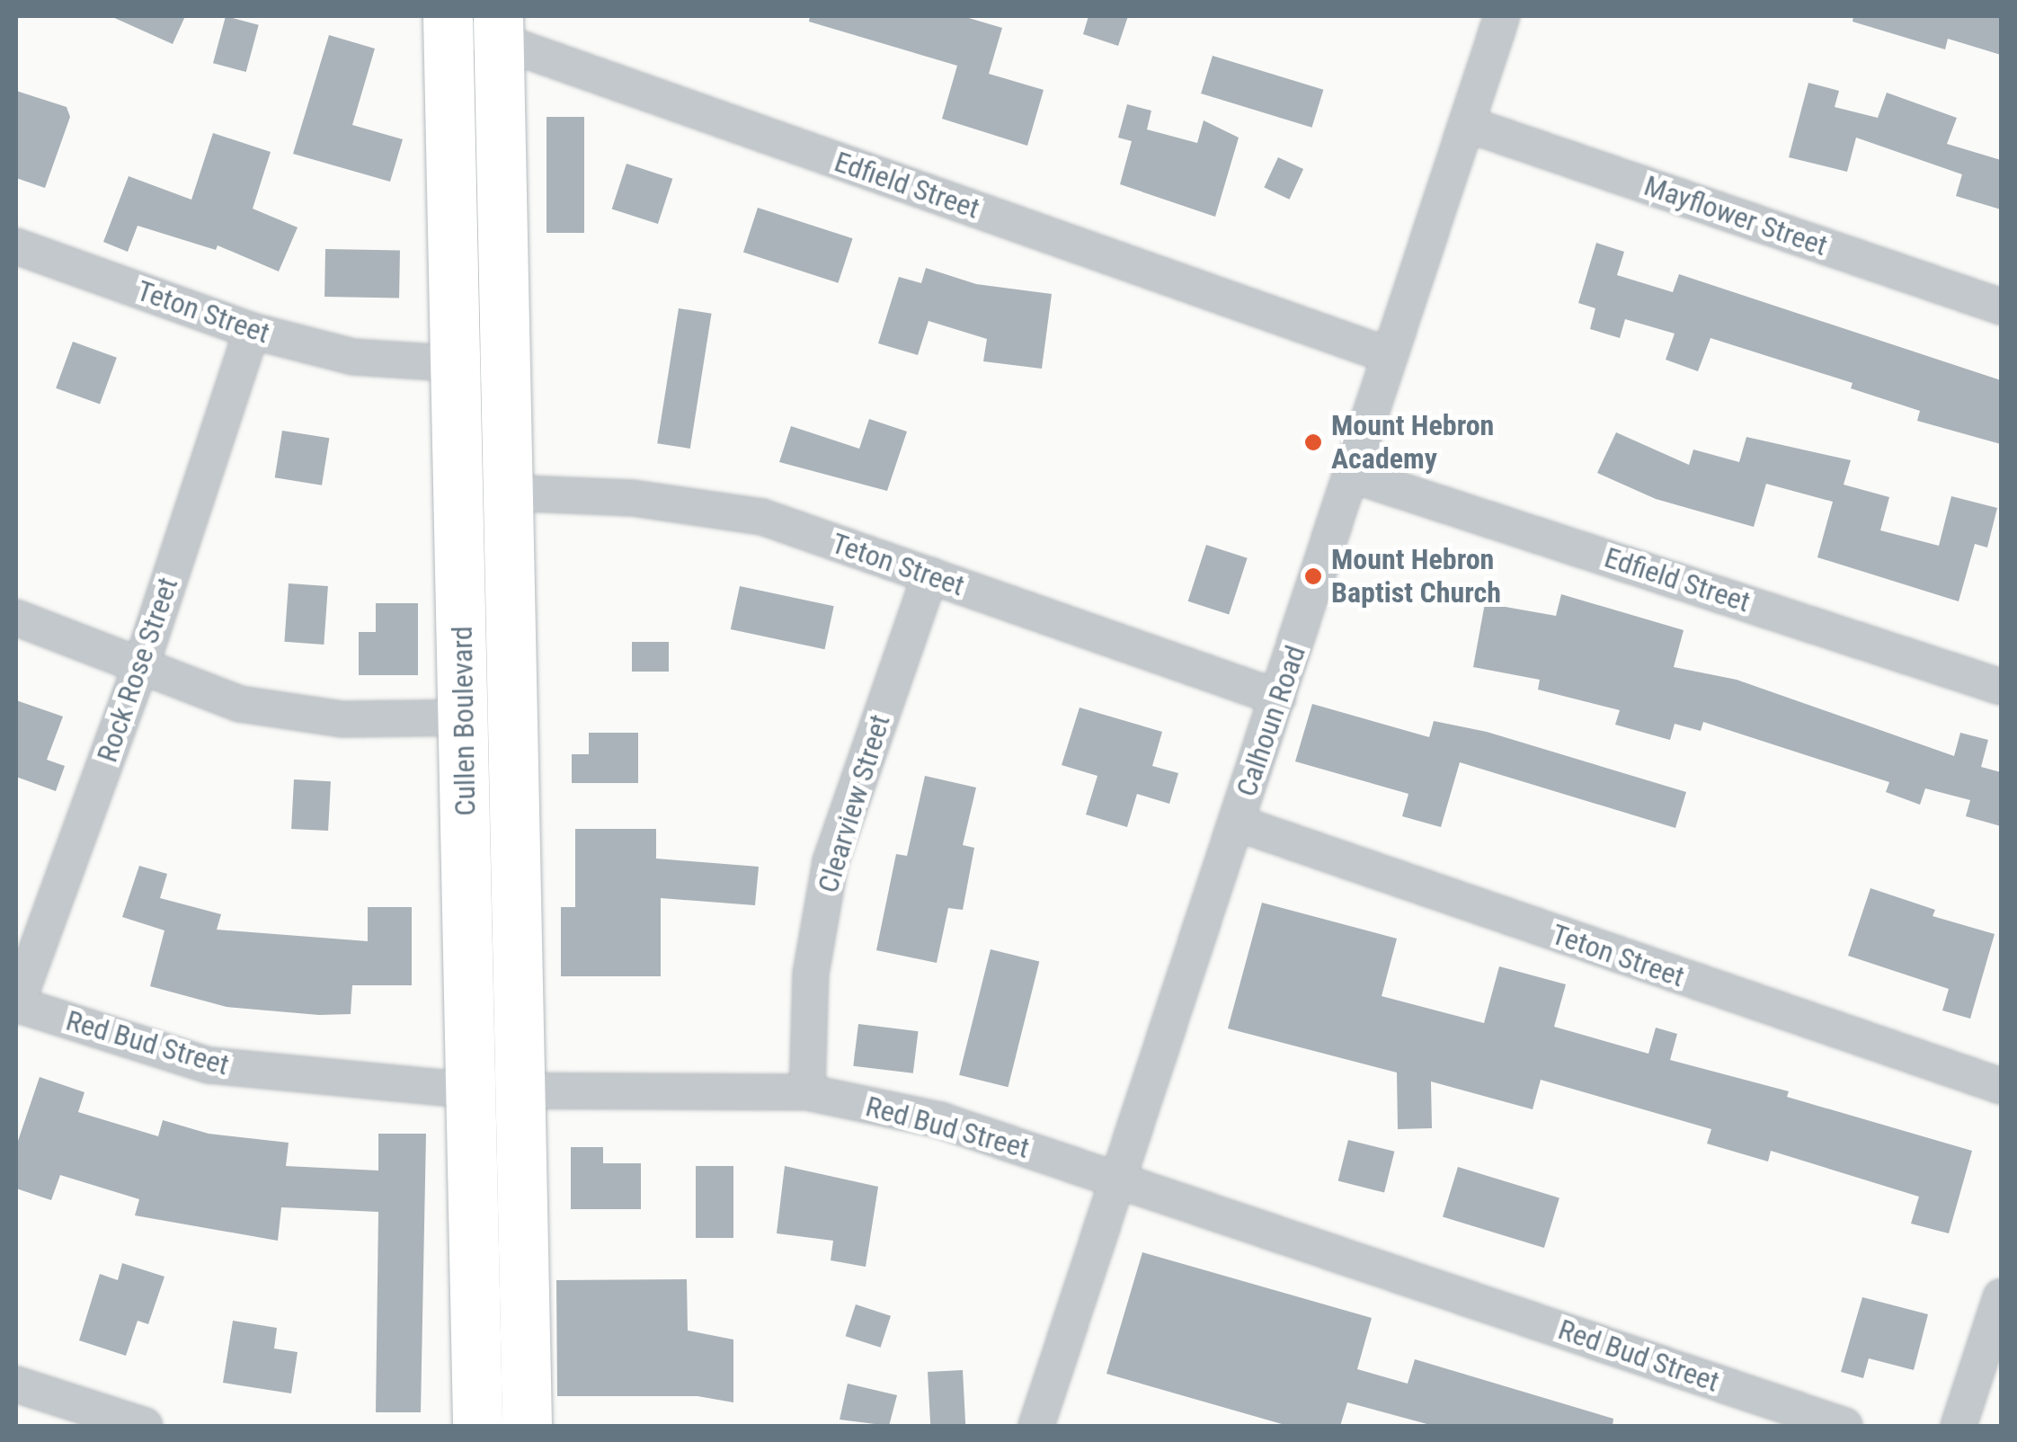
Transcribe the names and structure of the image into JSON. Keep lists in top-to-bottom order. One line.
{"streets":{"main road":["Cullen Boulevard"],"street":["Edfield Street","Mayflower Street","Teton Street","Rock Rose Street","Calhoun Road","Clearview Street","Red Bud Street"]},"crossings":[["Edfield Street","Cullen Boulevard"],["Edfield Street","Calhoun Road"],["Mayflower Street","Calhoun Road"],["Teton Street","Rock Rose Street"],["Teton Street","Cullen Boulevard"],["Teton Street","Calhoun Road"],["Teton Street","Clearview Street"],["Rock Rose Street","Red Bud Street"],["Cullen Boulevard","Red Bud Street"],["Calhoun Road","Red Bud Street"],["Clearview Street","Red Bud Street"]],"places":["Mount Hebron Academy","Mount Hebron Baptist Church"]}
